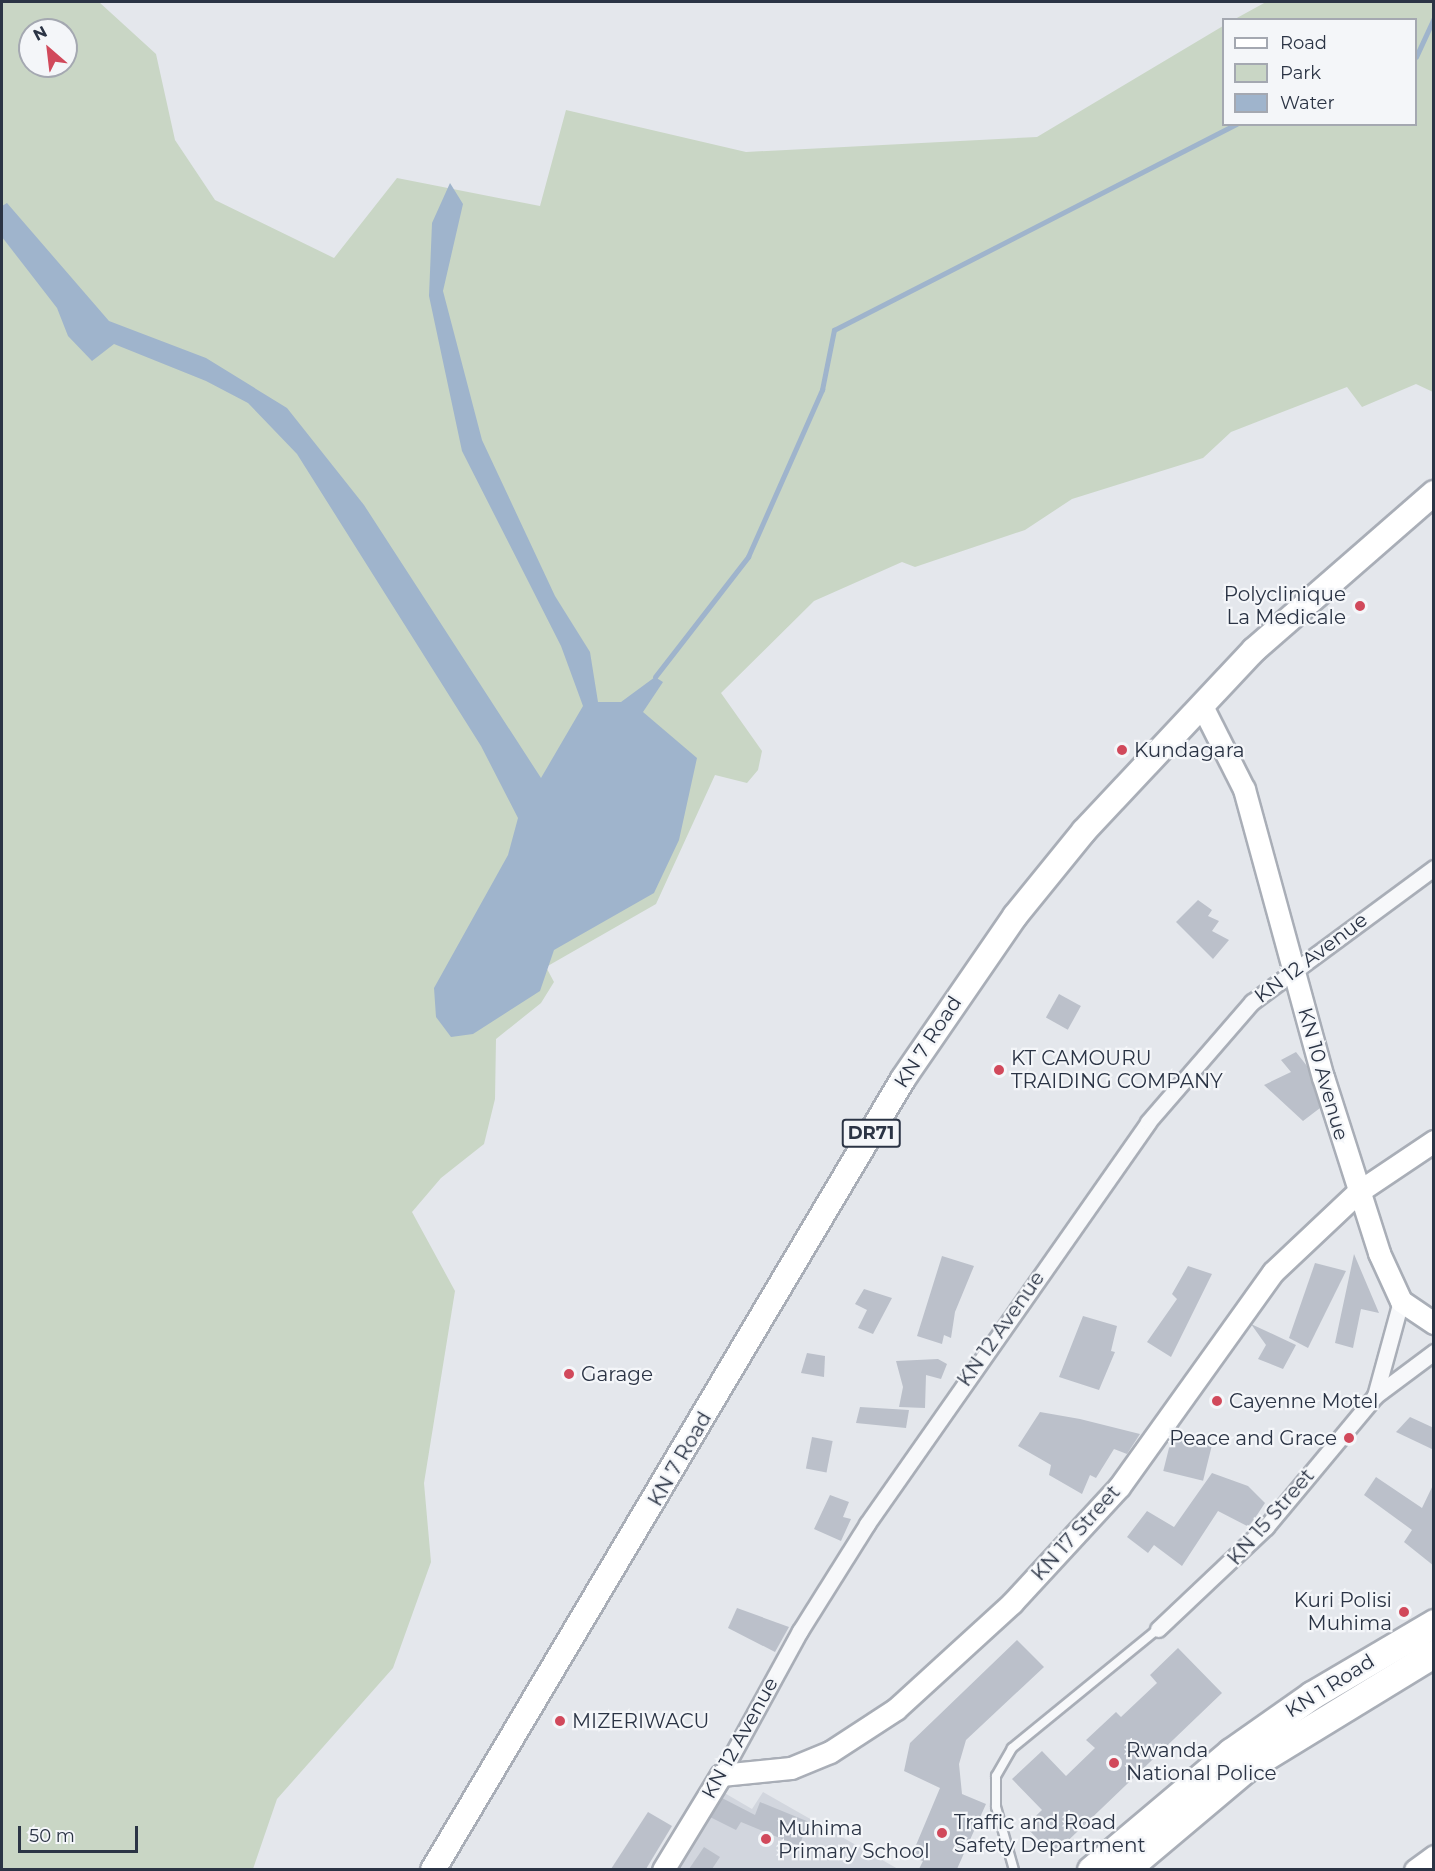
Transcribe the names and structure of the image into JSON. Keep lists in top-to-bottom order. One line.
{"streets":{"highway":["KN 1 Road"],"main road":["KN 7 Road","DR71"],"street":["KN 12 Avenue","KN 10 Avenue","KN 15 Street","KN 17 Street"]},"crossings":[["KN 12 Avenue","KN 10 Avenue"],["KN 12 Avenue","KN 17 Street"],["KN 7 Road","KN 10 Avenue"],["KN 10 Avenue","KN 15 Street"],["KN 10 Avenue","KN 17 Street"]],"places":["Polyclinique La Medicale","Kundagara","KT CAMOURU TRAIDING COMPANY","Garage","Cayenne Motel","Peace and Grace","Kuri Polisi Muhima","MIZERIWACU","Rwanda National Police","Traffic and Road Safety Department","Muhima Primary School"],"legend":["Road","Park","Water"],"scale_bar":"50 m","north":"top left"}
